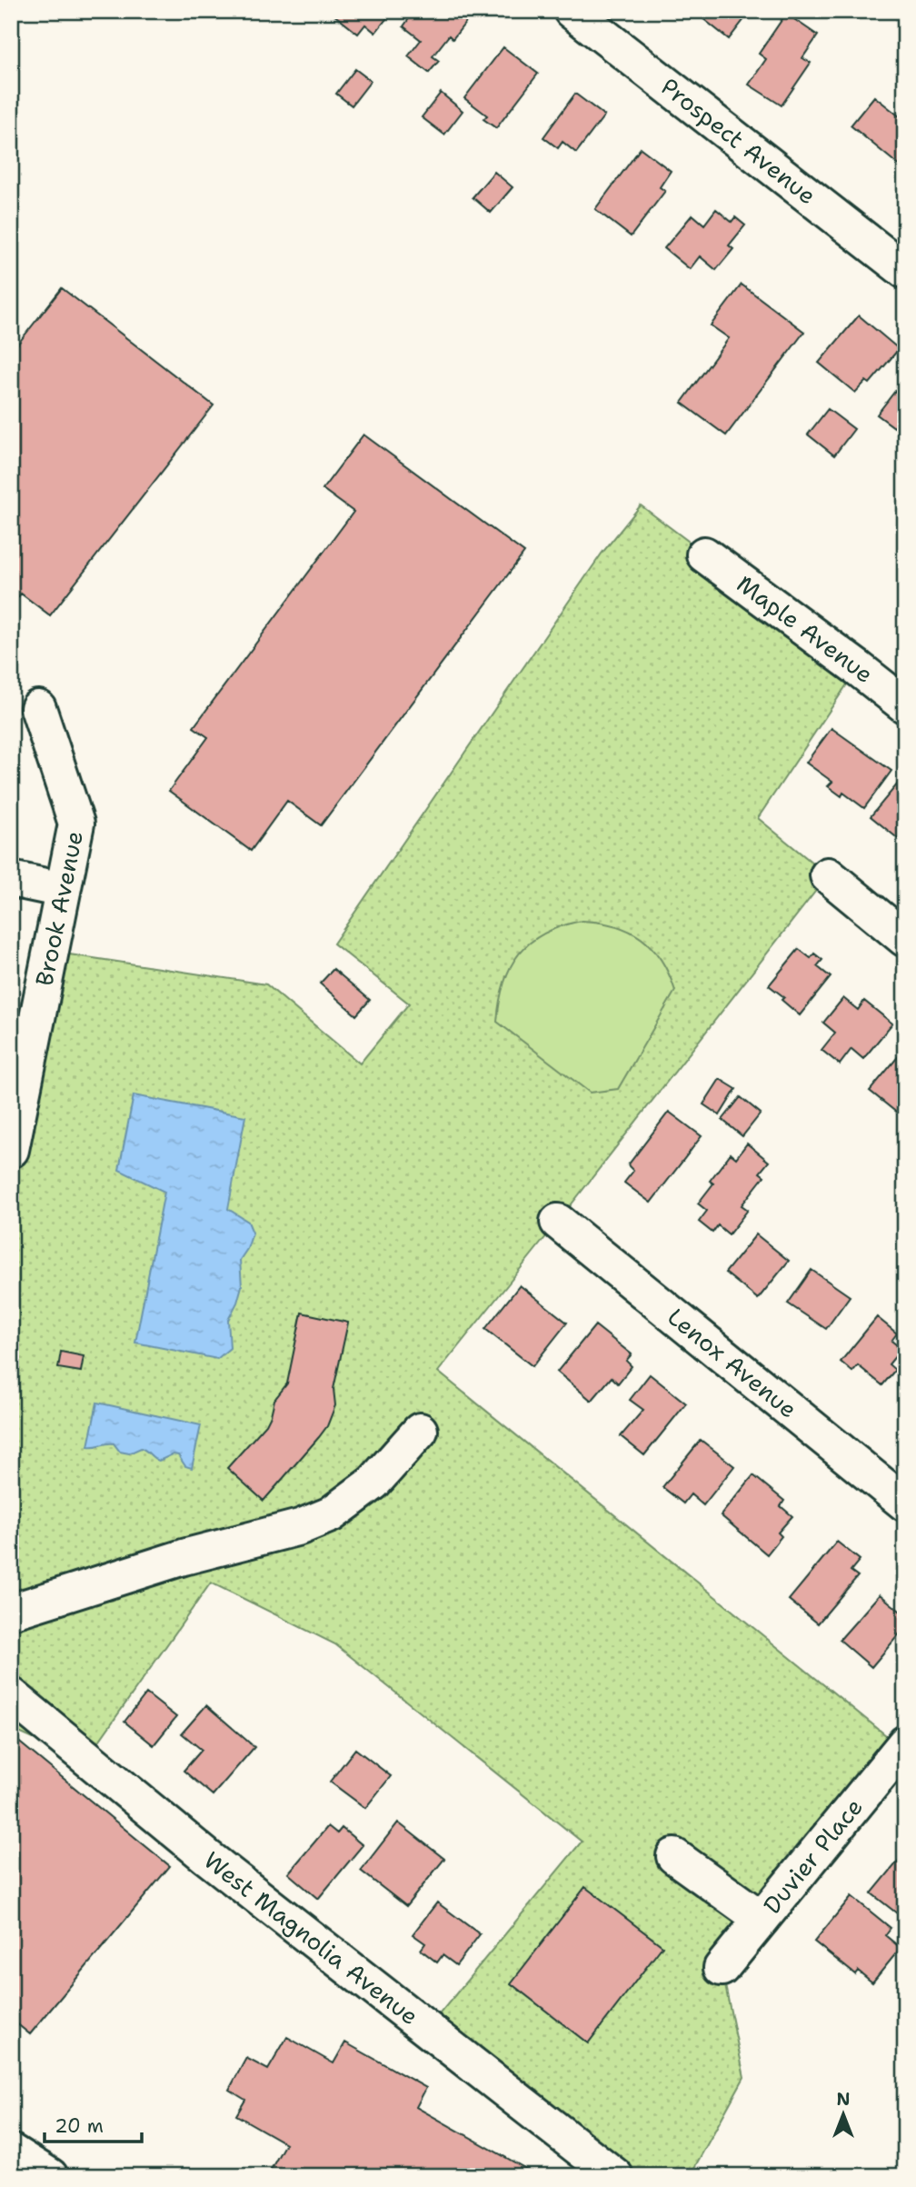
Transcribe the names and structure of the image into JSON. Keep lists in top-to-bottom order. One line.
{"streets":{"street":["Prospect Avenue","Maple Avenue","Brook Avenue","Lenox Avenue","Duvier Place","West Magnolia Avenue"]},"scale_bar":"20 m","north":"top"}
